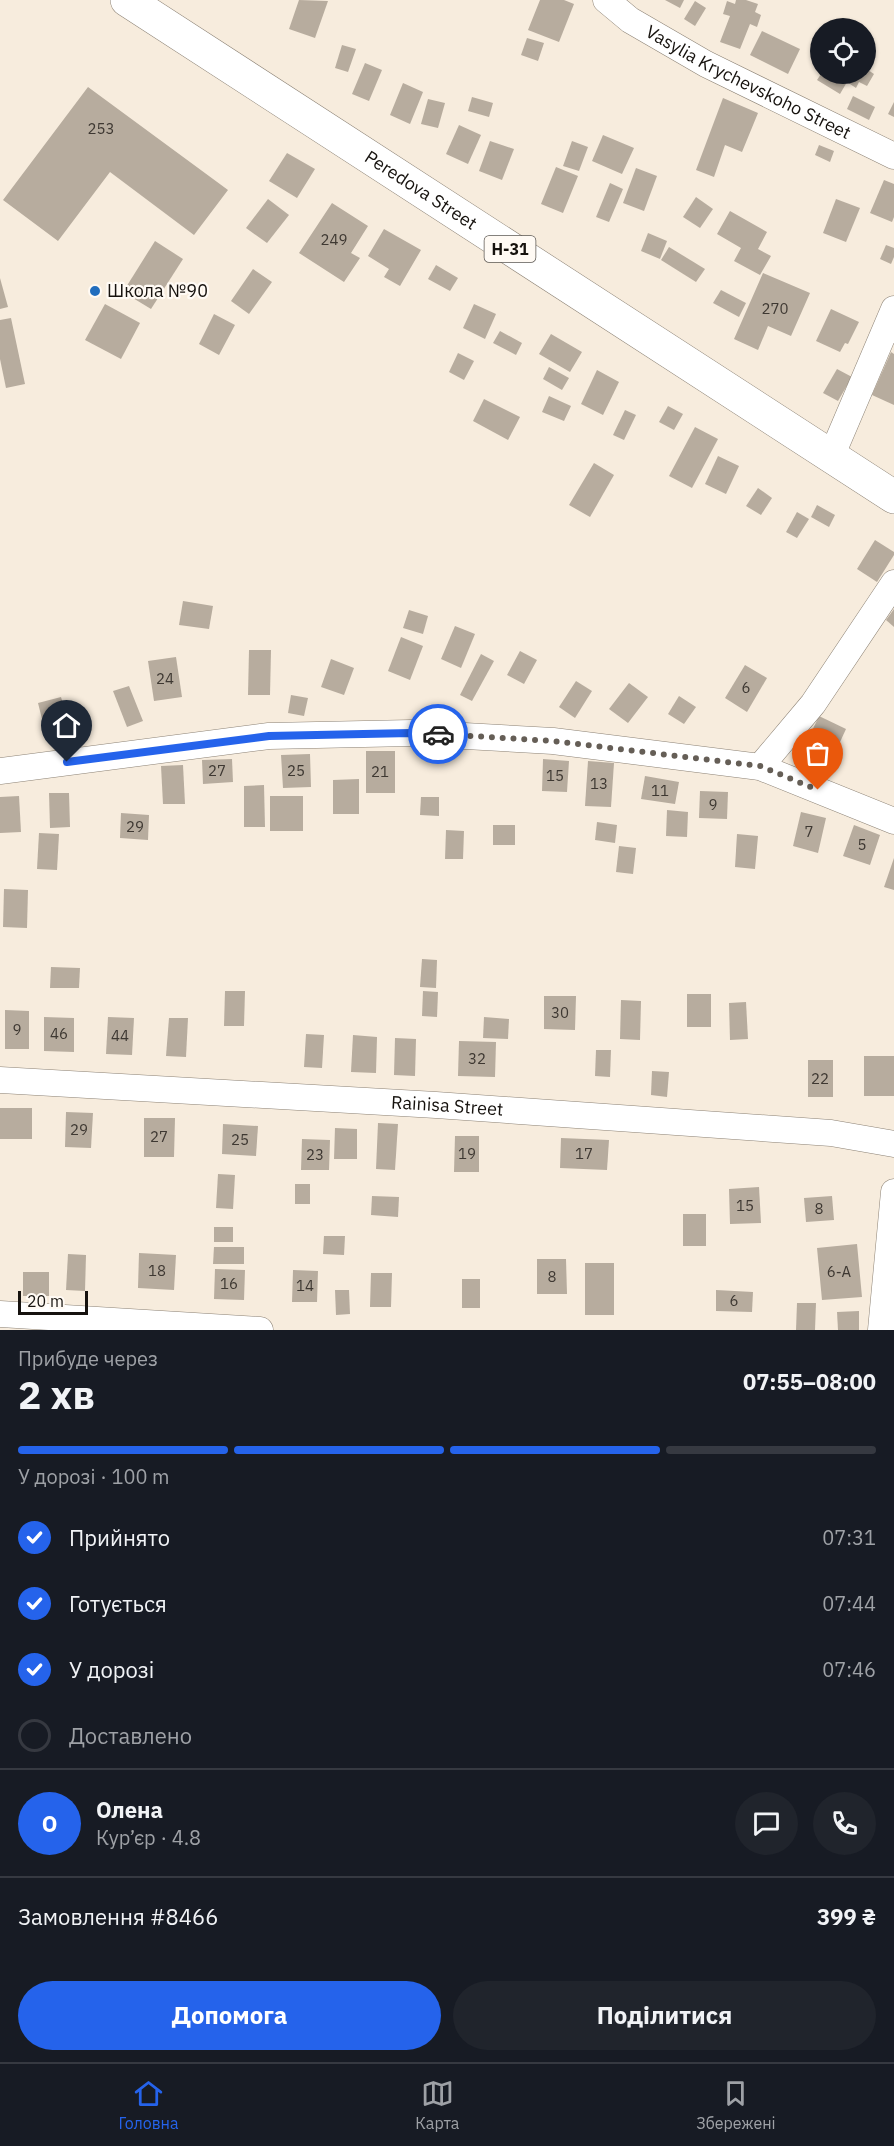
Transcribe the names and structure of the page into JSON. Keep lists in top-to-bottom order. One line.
{"streets":{"main road":["Peredova Street","Н-31"],"street":["Vasylia Krychevskoho Street","Rainisa Street"]},"places":["Школа №90"],"house_numbers":["253","249","270","24","6","27","25","21","15","13","11","9","29","7","5","30","9","46","44","32","22","29","27","25","19","17","23","15","8","18","6-А","8","16","14","6"],"scale_bar":"20 m","page":{"scale":"20 m","heading":["2 хв","Прибуде через","07:55–08:00"],"panel":["Олена","Кур’єр · 4.8","Замовлення #8466","399 ₴"],"bar":"У дорозі · 100 m","list":[["Прийнято","07:31"],["Готується","07:44"],["У дорозі","07:46"],"Доставлено"],"round":"О","buttons":["Допомога","Поділитися"],"tabs":["Головна","Карта","Збережені"]}}
